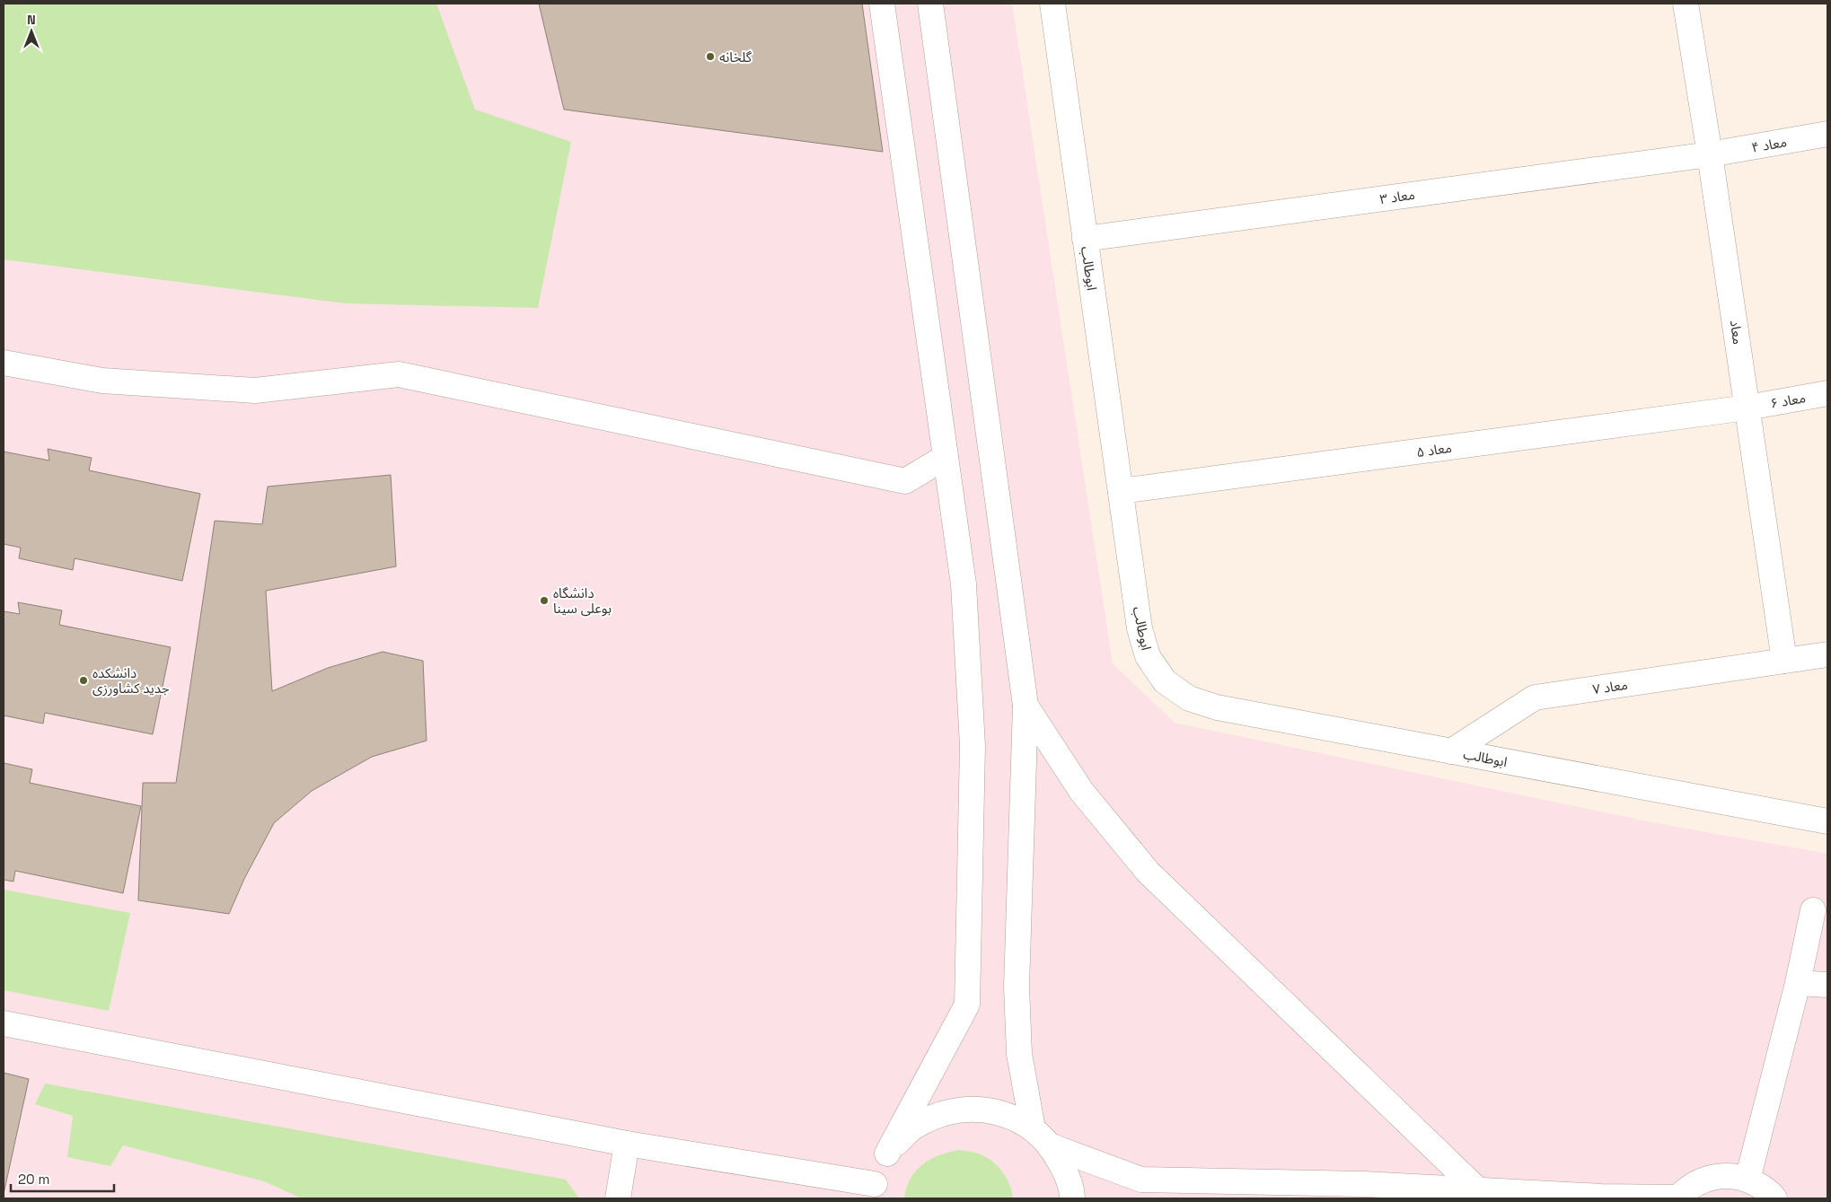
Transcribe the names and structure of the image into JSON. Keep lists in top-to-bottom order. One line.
{"streets":{"street":["معاد ۴","معاد ۳","ابوطالب","معاد","معاد ۶","معاد ۵","معاد ۷"]},"crossings":[["معاد ۴","معاد ۳"],["معاد ۴","معاد"],["معاد ۳","ابوطالب"],["معاد ۳","معاد"],["ابوطالب","معاد ۵"],["ابوطالب","معاد ۷"],["معاد","معاد ۶"],["معاد","معاد ۵"],["معاد","معاد ۷"],["معاد ۶","معاد ۵"]],"places":["گلخانه","دانشگاه بوعلی سینا","دانشکده جدید کشاورزی"],"scale_bar":"20 m","north":"top"}
